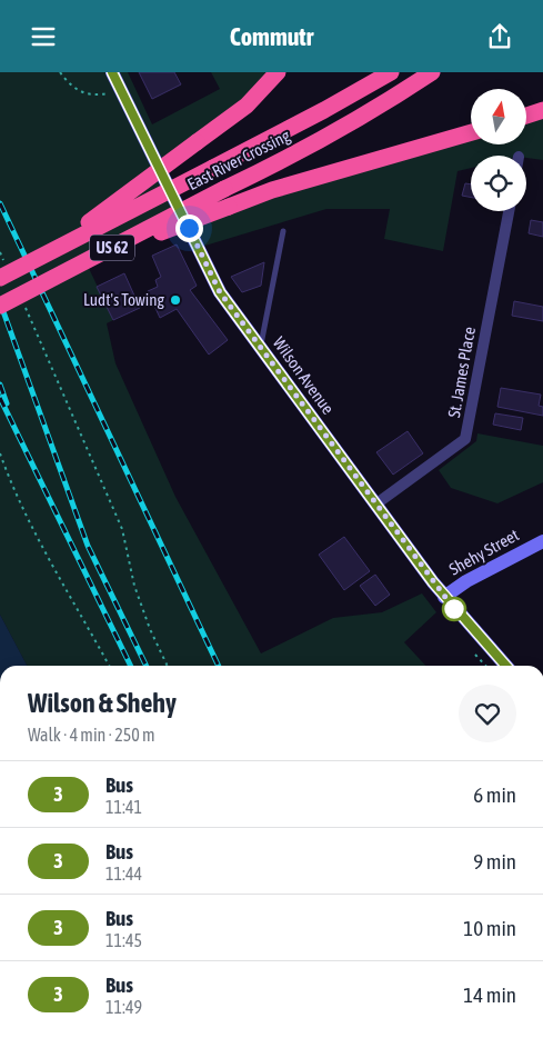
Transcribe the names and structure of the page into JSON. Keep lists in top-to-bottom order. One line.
{"streets":{"highway":["East River Crossing","US 62"],"main road":["Wilson Avenue","Shehy Street"],"street":["St. James Place"]},"crossings":[["St. James Place","Wilson Avenue"],["Wilson Avenue","Shehy Street"]],"places":["Ludt's Towing"],"lines":["bus line 3"],"north":"top","page":{"header":"Commutr","heading":["Wilson & Shehy","Walk · 4 min · 250 m"],"list":[{"mark":"3","name":"Bus","note":"11:41","value":"6 min"},{"mark":"3","name":"Bus","note":"11:44","value":"9 min"},{"mark":"3","name":"Bus","note":"11:45","value":"10 min"},{"mark":"3","name":"Bus","note":"11:49","value":"14 min"}]}}
